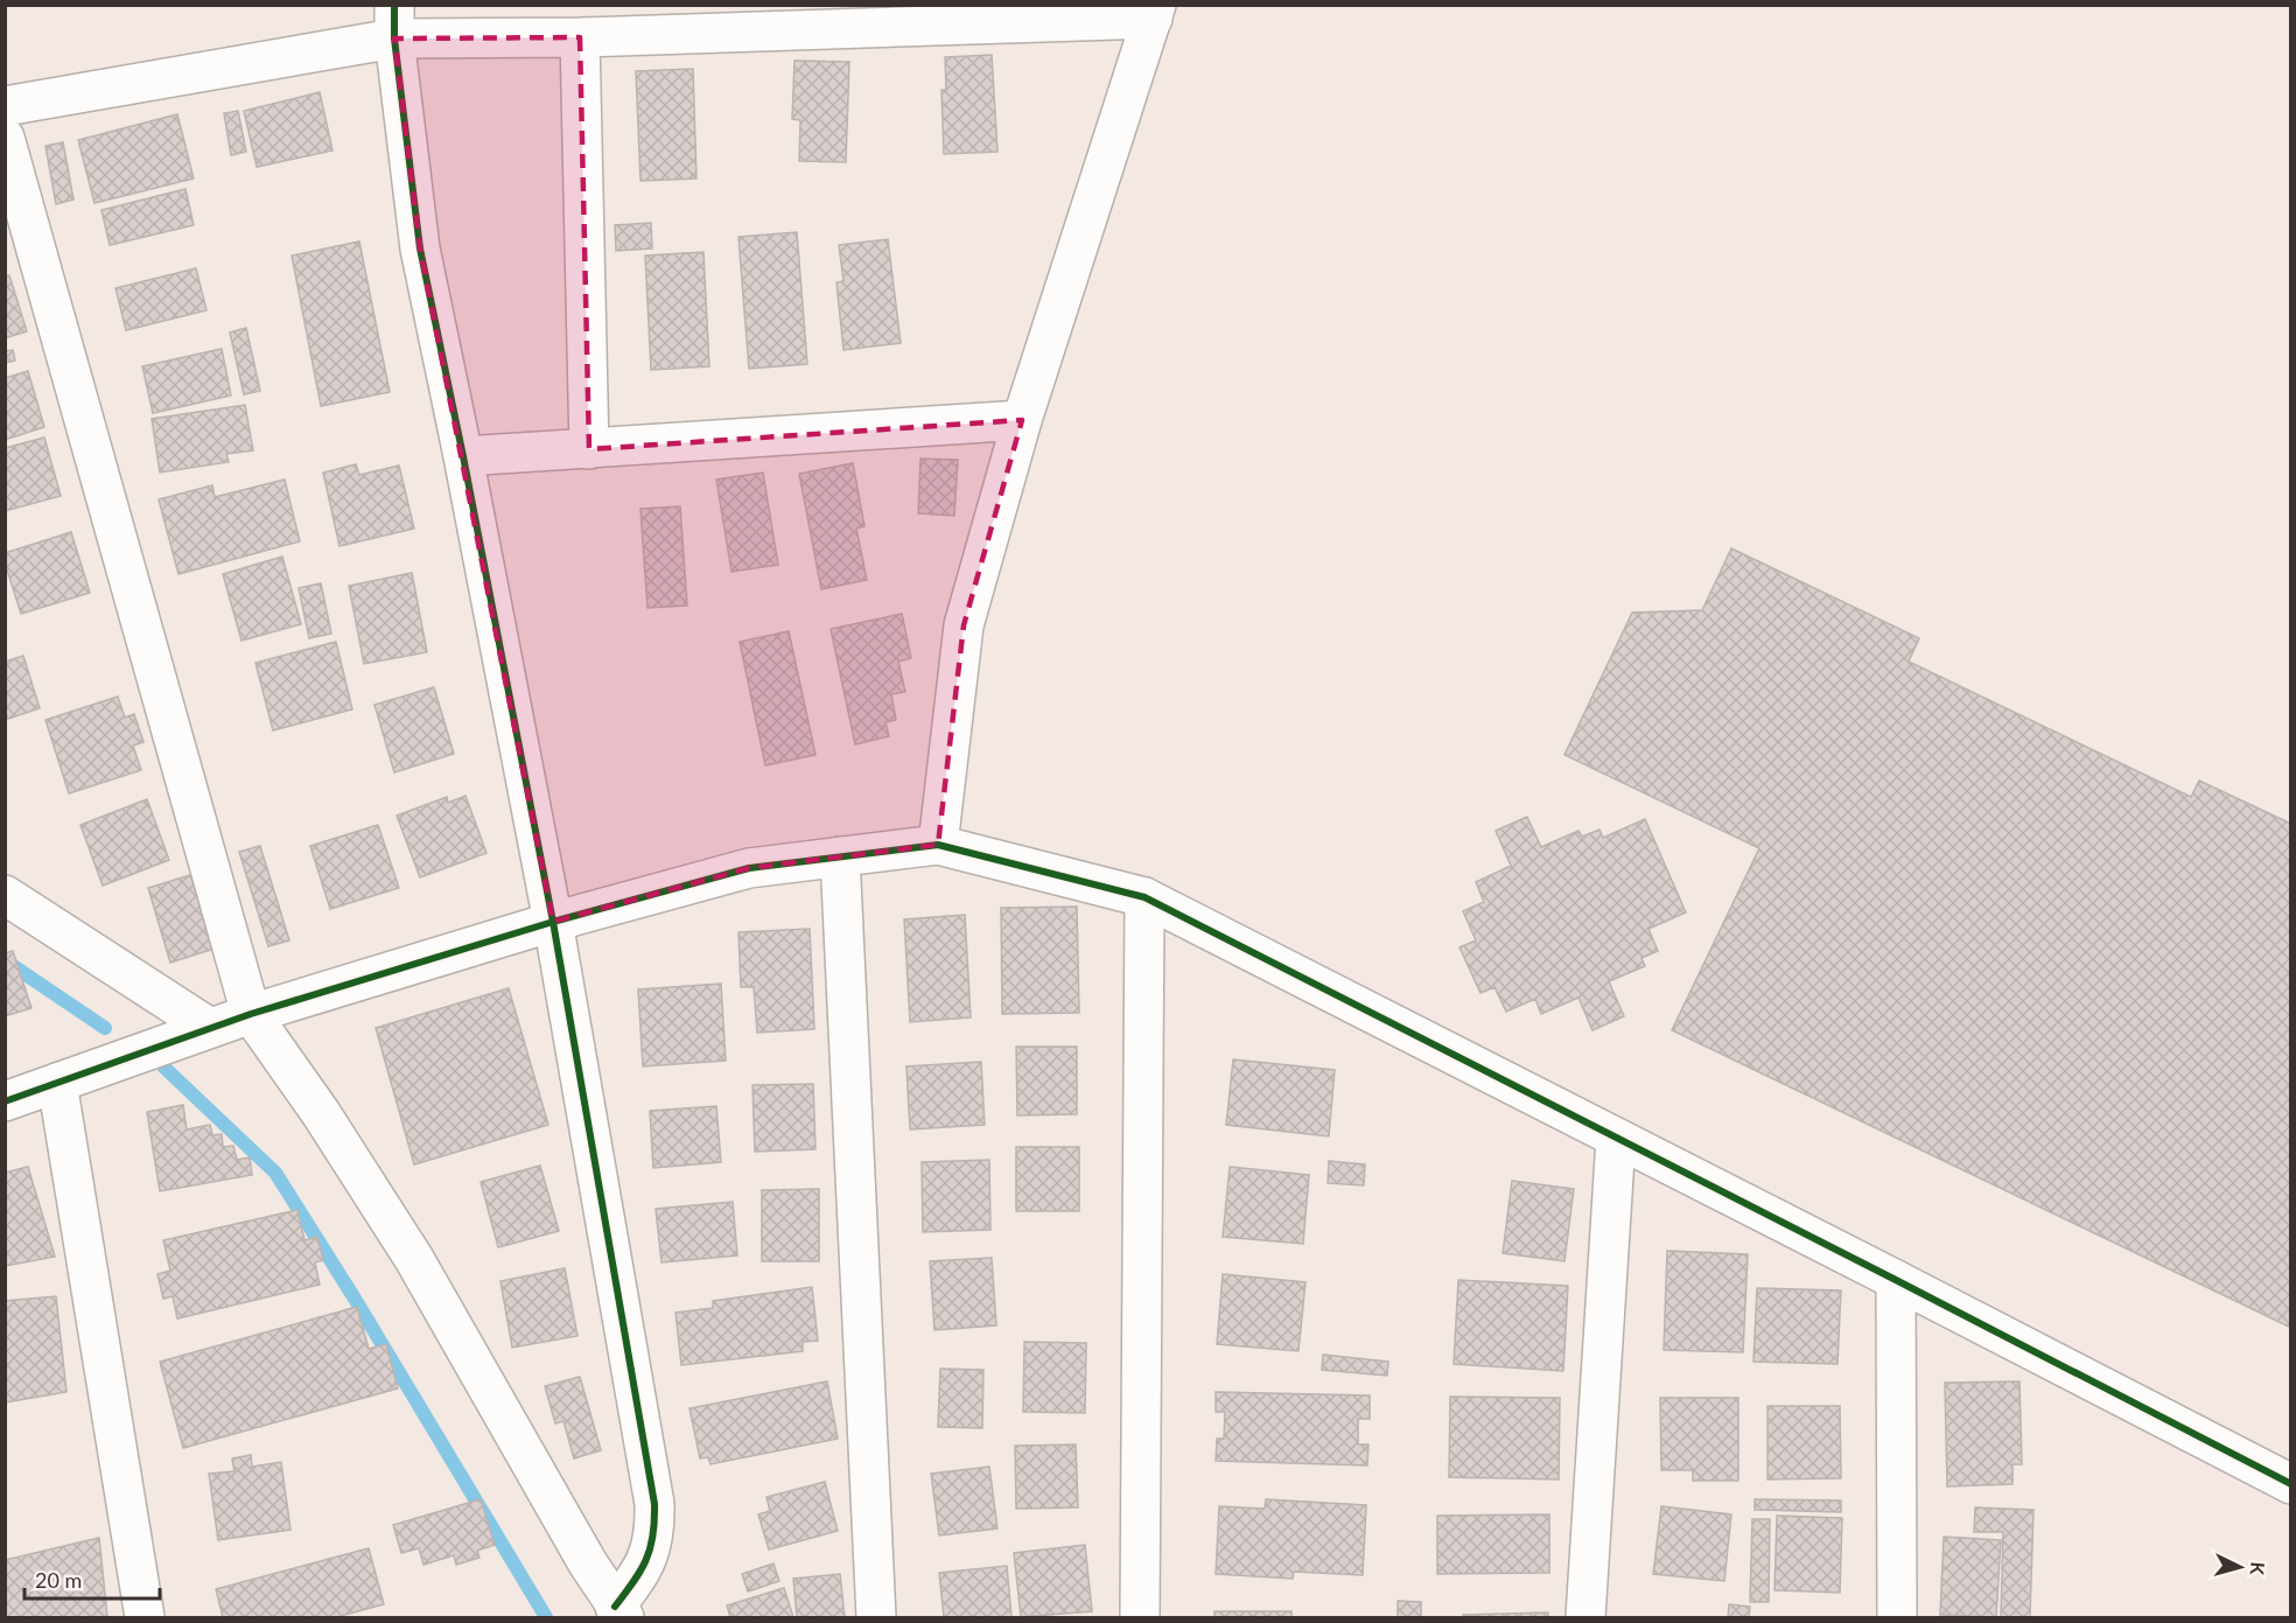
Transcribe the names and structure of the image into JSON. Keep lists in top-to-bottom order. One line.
{"scale_bar":"20 m","north":"right"}
